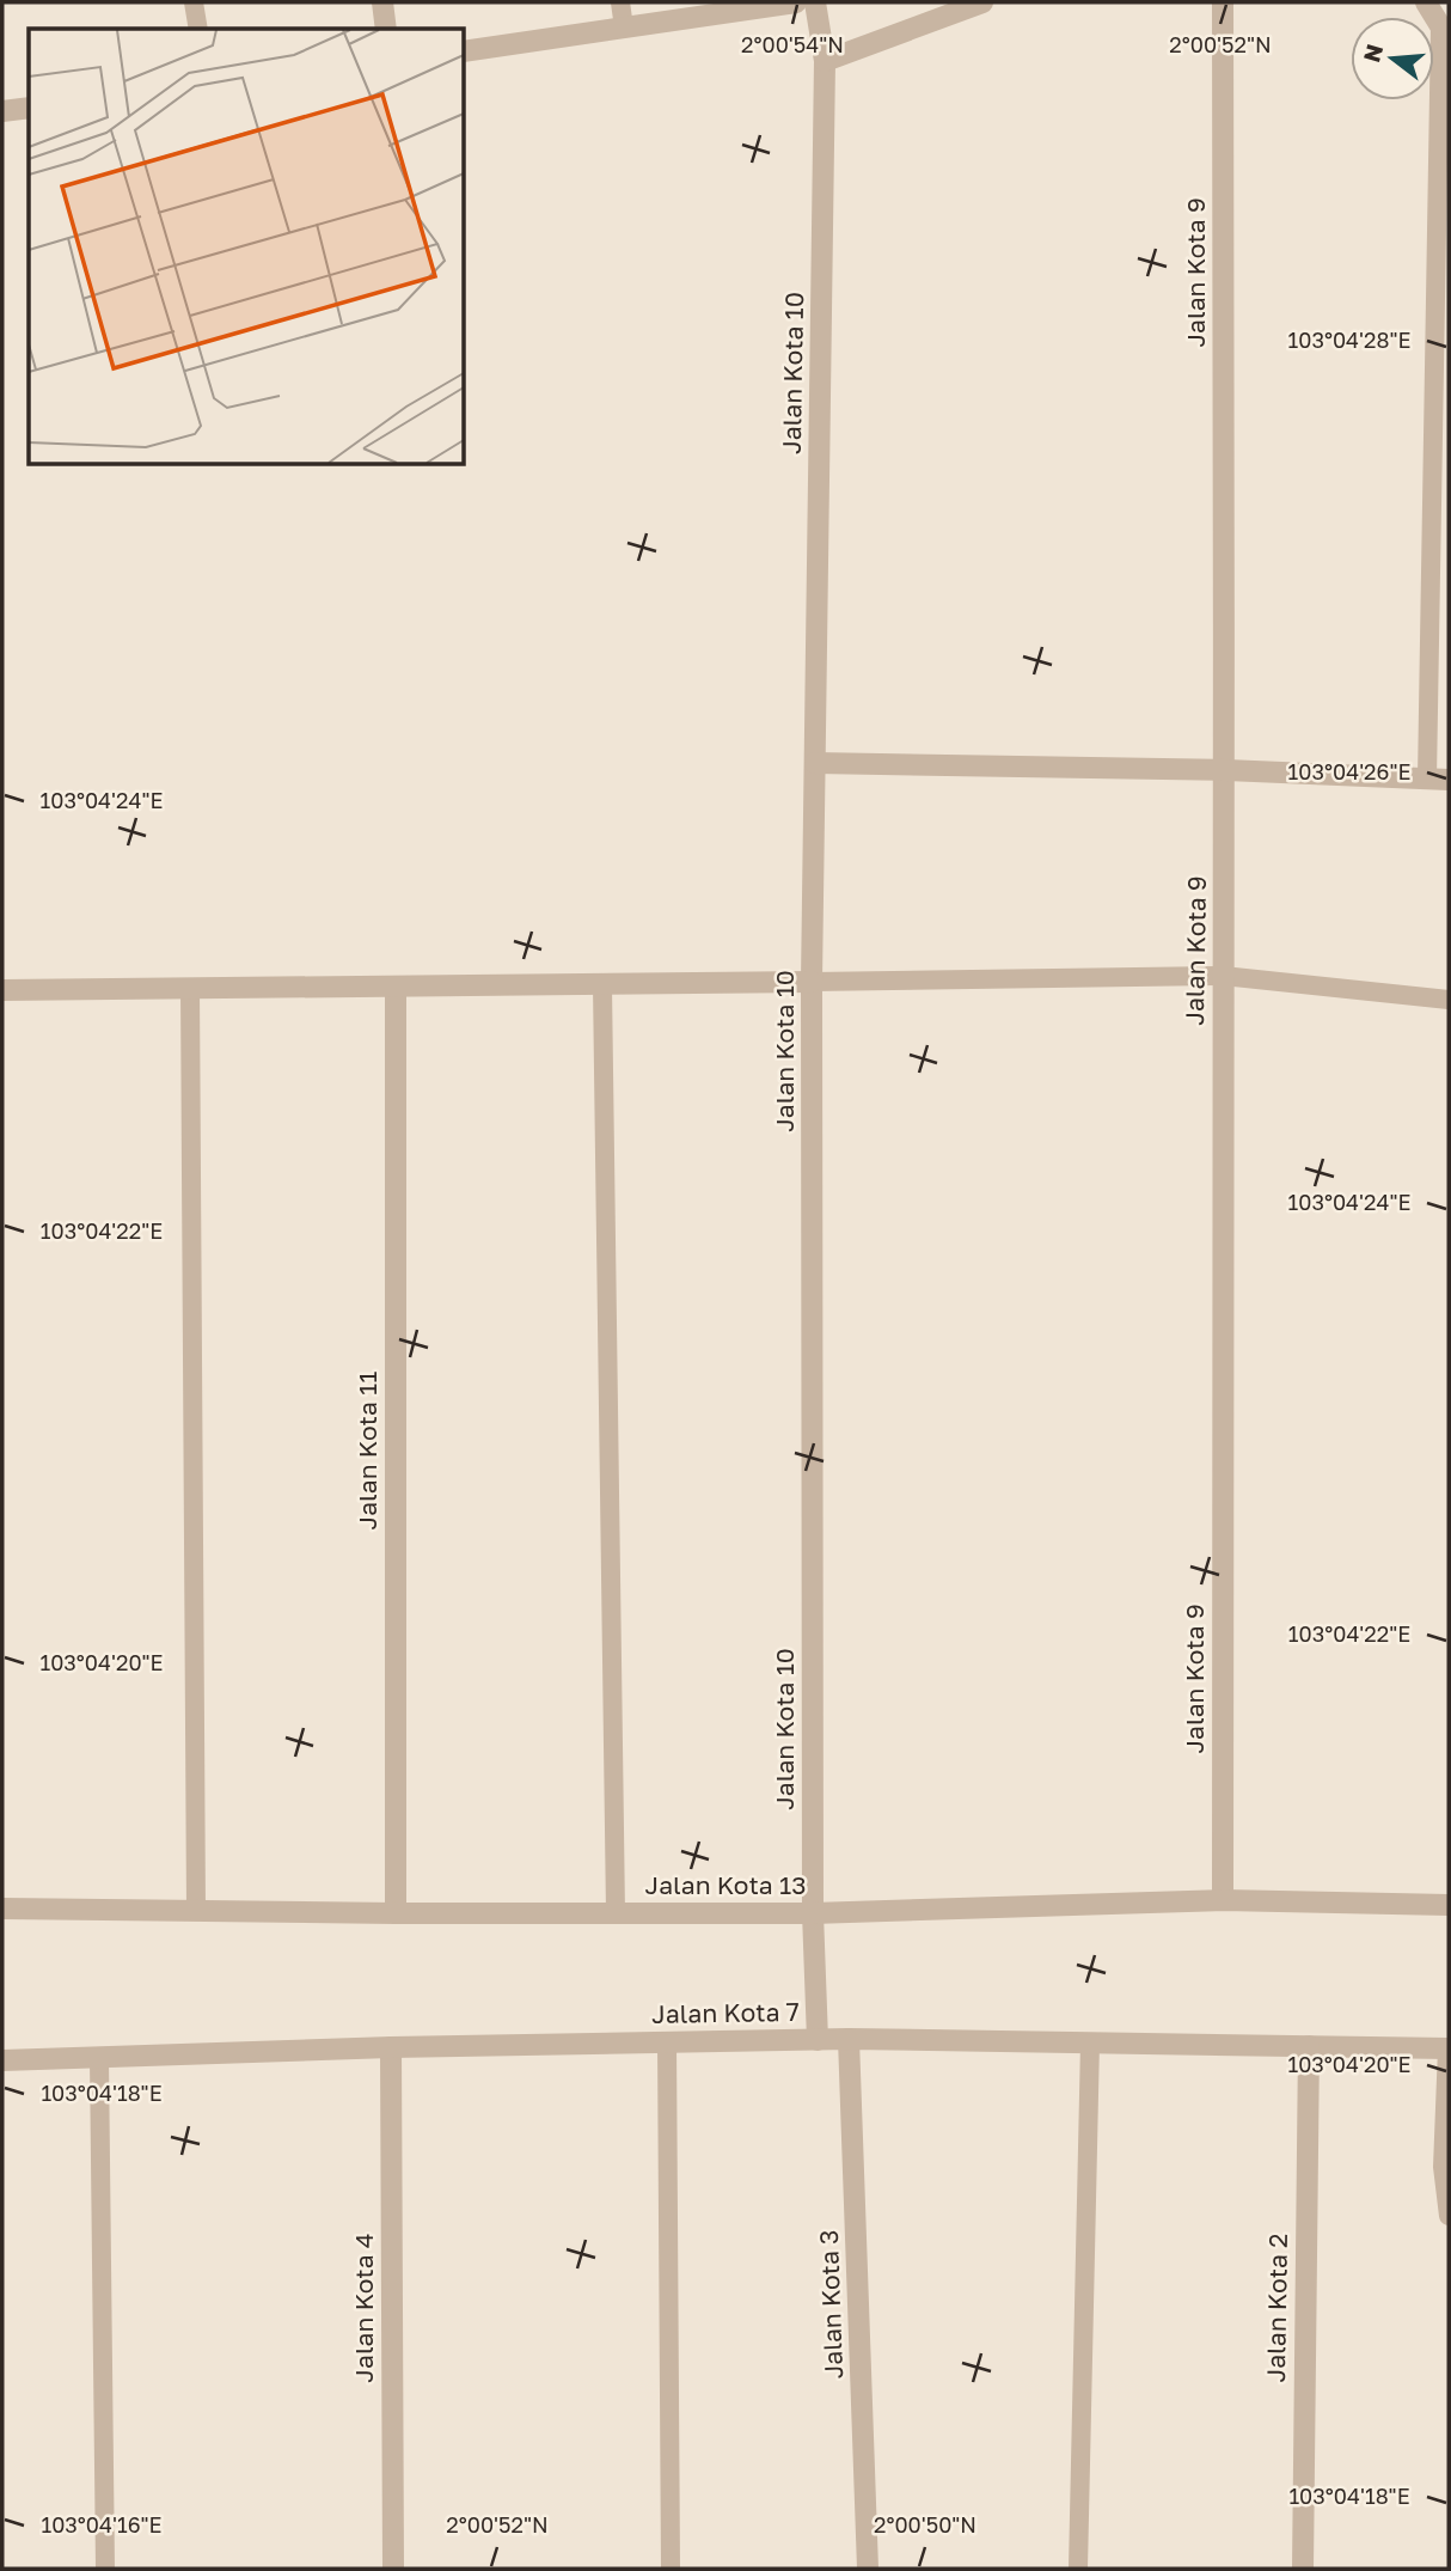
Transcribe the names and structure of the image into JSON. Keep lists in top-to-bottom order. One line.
{"streets":{"street":["Jalan Kota 9","Jalan Kota 10","Jalan Kota 11","Jalan Kota 13","Jalan Kota 7","Jalan Kota 3","Jalan Kota 4","Jalan Kota 2"]},"crossings":[["Jalan Kota 9","Jalan Kota 13"],["Jalan Kota 10","Jalan Kota 13"],["Jalan Kota 10","Jalan Kota 7"],["Jalan Kota 11","Jalan Kota 13"],["Jalan Kota 7","Jalan Kota 3"],["Jalan Kota 7","Jalan Kota 4"],["Jalan Kota 7","Jalan Kota 2"]],"north":"left","coordinates":["2°00'54\"N","2°00'52\"N","103°04'28\"E","103°04'26\"E","103°04'24\"E","103°04'22\"E","103°04'20\"E","103°04'18\"E","103°04'16\"E","2°00'50\"N"]}
